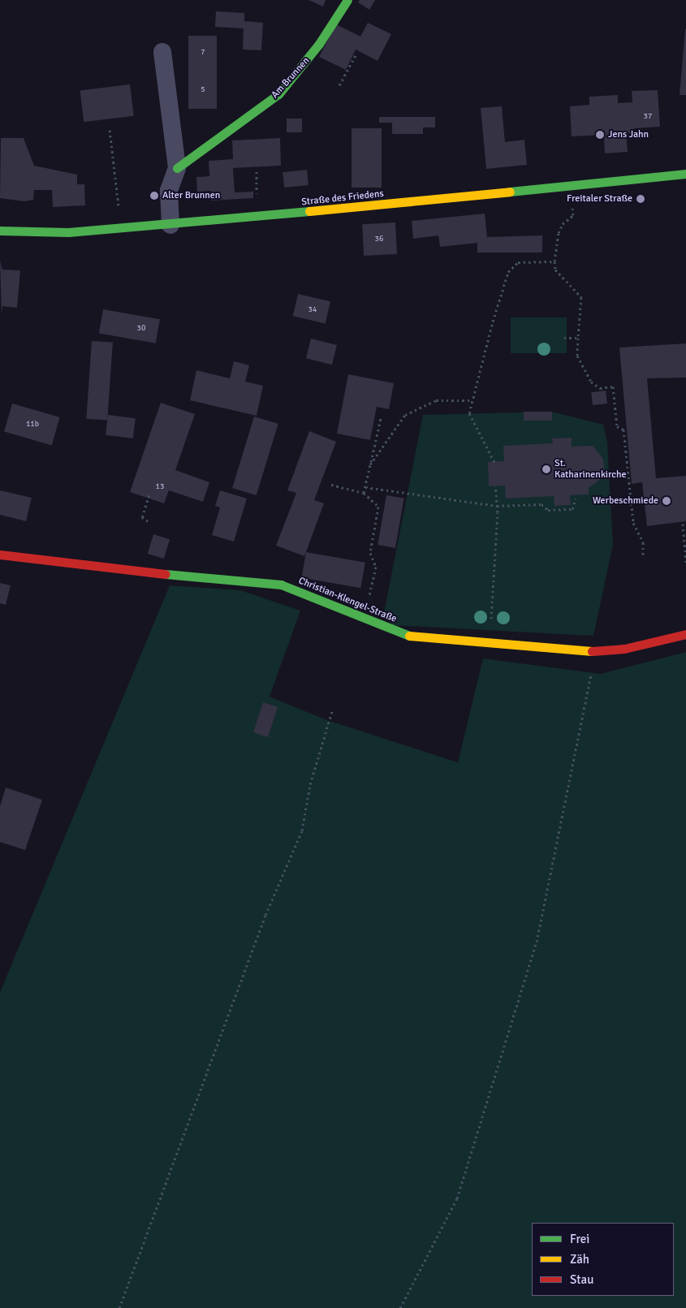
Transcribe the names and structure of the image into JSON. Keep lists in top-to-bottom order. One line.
{"streets":{"street":["Am Brunnen","Straße des Friedens","Christian-Klengel-Straße"]},"places":["Jens Jahn","Alter Brunnen","Freitaler Straße","St. Katharinenkirche","Werbeschmiede"],"house_numbers":["7","5","37","36","34","30","11b","13"],"legend":["Frei","Zäh","Stau"]}
